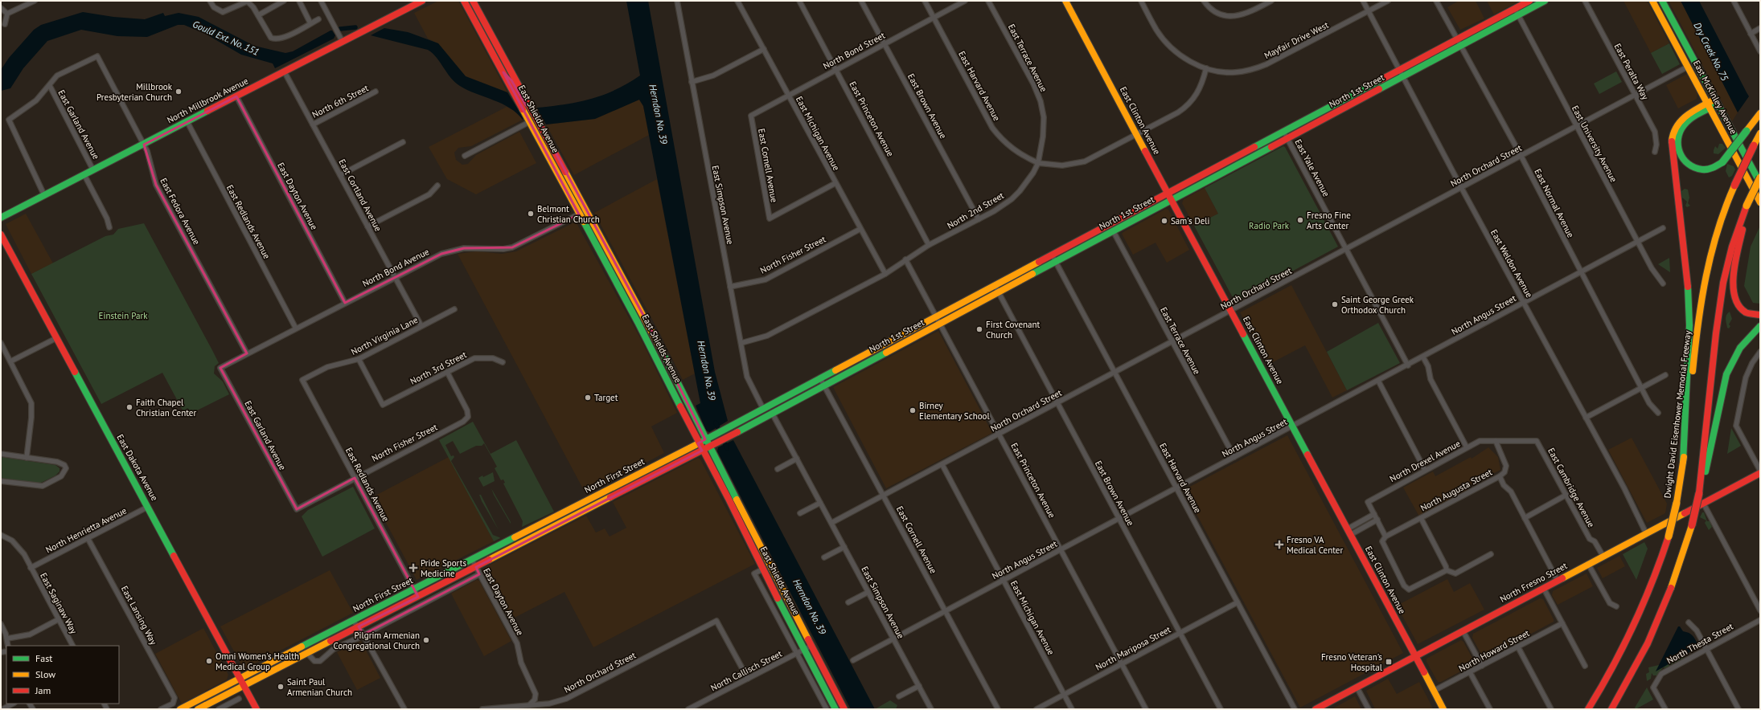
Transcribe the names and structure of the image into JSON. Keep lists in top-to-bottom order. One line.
{"streets":{"main road":["North 1st Street","East McKinley Avenue","North Millbrook Avenue","East Shields Avenue","East Clinton Avenue","Dwight David Eisenhower Memorial Freeway","East Dakota Avenue","North First Street","North Fresno Street"],"street":["Mayfair Drive West","North Bond Street","East Terrace Avenue","East Peralta Way","East Harvard Avenue","North 6th Street","East Brown Avenue","East Princeton Avenue","East Garland Avenue","East Michigan Avenue","East University Avenue","East Cornell Avenue","North Orchard Street","East Yale Avenue","East Cortland Avenue","East Dayton Avenue","East Normal Avenue","East Simpson Avenue","North 2nd Street","East Fedora Avenue","East Redlands Avenue","North Fisher Street","East Weldon Avenue","North Bond Avenue","North Angus Street","North Virginia Lane","North 3rd Street","North Drexel Avenue","East Cambridge Avenue","North Augusta Street","North Henrietta Avenue","East Saginaw Way","East Lansing Way","North Thesta Street","North Mariposa Street","North Howard Street","North Callisch Street"]},"crossings":[["Mayfair Drive West","East Weldon Avenue"],["North Bond Street","East Harvard Avenue"],["North Bond Street","East Brown Avenue"],["North Bond Street","East Princeton Avenue"],["North Bond Street","East Michigan Avenue"],["North Bond Street","East Cornell Avenue"],["East Terrace Avenue","East Harvard Avenue"],["East Terrace Avenue","North 1st Street"],["East Terrace Avenue","North Orchard Street"],["East Terrace Avenue","North 2nd Street"],["East Terrace Avenue","North Angus Street"],["East Peralta Way","North Orchard Street"],["East Harvard Avenue","North 1st Street"],["East Harvard Avenue","North Orchard Street"],["East Harvard Avenue","North 2nd Street"],["East Harvard Avenue","North Angus Street"],["East Harvard Avenue","North Mariposa Street"],["North 1st Street","East Brown Avenue"],["North 1st Street","East Princeton Avenue"],["North 1st Street","East Clinton Avenue"],["North 1st Street","East University Avenue"],["North 1st Street","East Cornell Avenue"],["North 1st Street","East Yale Avenue"],["North 1st Street","East Normal Avenue"],["North 1st Street","East Simpson Avenue"],["North 1st Street","East Weldon Avenue"],["North 1st Street","North First Street"],["East McKinley Avenue","North Orchard Street"],["North Millbrook Avenue","East Garland Avenue"],["North Millbrook Avenue","East Cortland Avenue"],["North Millbrook Avenue","East Dayton Avenue"],["North Millbrook Avenue","East Fedora Avenue"],["North Millbrook Avenue","East Redlands Avenue"],["North 6th Street","East Cortland Avenue"],["East Brown Avenue","North Orchard Street"],["East Brown Avenue","North 2nd Street"],["East Brown Avenue","North Angus Street"],["East Brown Avenue","North Mariposa Street"],["East Shields Avenue","North Bond Avenue"],["East Shields Avenue","North First Street"],["East Shields Avenue","North Callisch Street"],["East Princeton Avenue","North Orchard Street"],["East Princeton Avenue","North 2nd Street"],["East Princeton Avenue","North Angus Street"],["East Princeton Avenue","North Mariposa Street"],["East Clinton Avenue","North Orchard Street"],["East Clinton Avenue","North Angus Street"],["East Clinton Avenue","North Fresno Street"],["East Clinton Avenue","North Howard Street"],["East Garland Avenue","East Fedora Avenue"],["East Garland Avenue","North Fisher Street"],["East Garland Avenue","North Bond Avenue"],["East Michigan Avenue","East Cornell Avenue"],["East Michigan Avenue","North Orchard Street"],["East Michigan Avenue","North 2nd Street"],["East Michigan Avenue","North Fisher Street"],["East Michigan Avenue","North Angus Street"],["East Michigan Avenue","North Mariposa Street"],["East University Avenue","North Orchard Street"],["East University Avenue","North Angus Street"],["East Cornell Avenue","North Orchard Street"],["East Cornell Avenue","North Angus Street"],["North Orchard Street","East Yale Avenue"],["North Orchard Street","East Dayton Avenue"],["North Orchard Street","East Normal Avenue"],["North Orchard Street","East Simpson Avenue"],["North Orchard Street","East Weldon Avenue"],["North Orchard Street","North Callisch Street"],["East Yale Avenue","North Angus Street"],["East Cortland Avenue","North Bond Avenue"],["East Cortland Avenue","North Virginia Lane"],["East Dayton Avenue","North Bond Avenue"],["East Dayton Avenue","North First Street"],["East Normal Avenue","North Angus Street"],["East Simpson Avenue","North 2nd Street"],["East Simpson Avenue","North Fisher Street"],["East Simpson Avenue","North Angus Street"],["East Fedora Avenue","North Bond Avenue"],["East Redlands Avenue","North Fisher Street"],["East Redlands Avenue","North Bond Avenue"],["East Redlands Avenue","North Virginia Lane"],["East Redlands Avenue","North First Street"],["North Fisher Street","North 3rd Street"],["East Weldon Avenue","North Angus Street"],["East Weldon Avenue","North Fresno Street"],["North Virginia Lane","North 3rd Street"],["North Drexel Avenue","East Cambridge Avenue"],["East Dakota Avenue","North First Street"],["East Dakota Avenue","North Henrietta Avenue"],["East Cambridge Avenue","North Fresno Street"],["North Augusta Street","North Fresno Street"],["North Henrietta Avenue","East Saginaw Way"],["North Henrietta Avenue","East Lansing Way"]],"water":["Gould Ext. No. 151","Dry Creek No. 75","Herndon No. 39"],"parks":["Radio Park","Einstein Park"],"places":{"other":["Millbrook Presbyterian Church","Belmont Christian Church","Fresno Fine Arts Center","Sam's Deli","Saint George Greek Orthodox Church","First Covenant Church","Target","Faith Chapel Christian Center","Birney Elementary School","Pilgrim Armenian Congregational Church","Omni Women's Health Medical Group","Saint Paul Armenian Church"],"health":["Fresno VA Medical Center","Pride Sports Medicine"],"transit":["Fresno Veteran's Hospital"]},"legend":["Fast","Slow","Jam"]}
